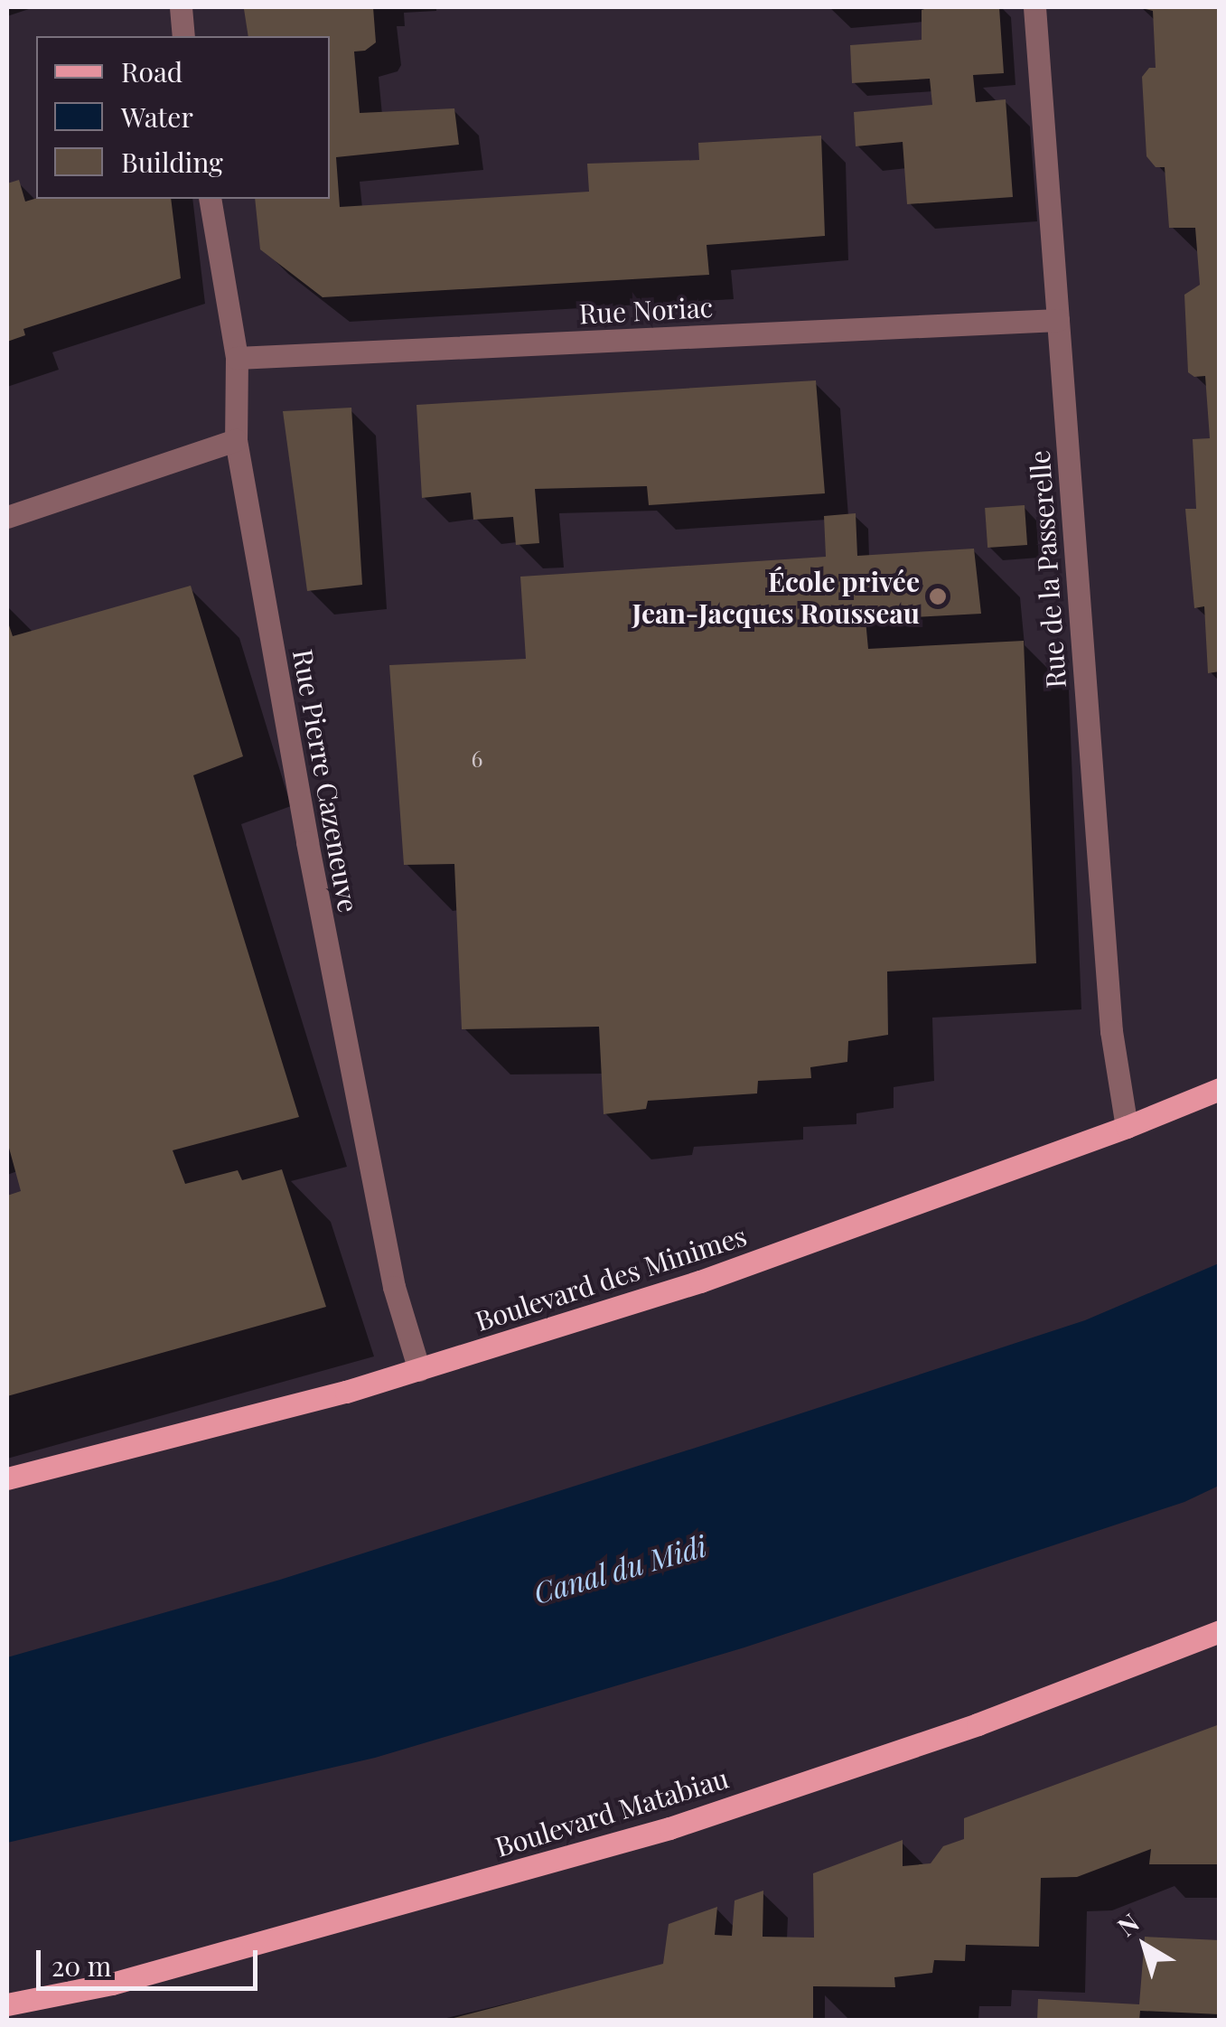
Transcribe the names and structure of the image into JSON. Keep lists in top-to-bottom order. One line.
{"streets":{"main road":["Boulevard des Minimes","Boulevard Matabiau"],"street":["Rue Noriac","Rue de la Passerelle","Rue Pierre Cazeneuve"]},"crossings":[["Rue Noriac","Rue de la Passerelle"],["Rue Noriac","Rue Pierre Cazeneuve"],["Rue de la Passerelle","Boulevard des Minimes"],["Rue Pierre Cazeneuve","Boulevard des Minimes"]],"water":["Canal du Midi"],"places":["École privée Jean-Jacques Rousseau"],"house_numbers":["6"],"legend":["Road","Water","Building"],"scale_bar":"20 m","north":"top left"}
